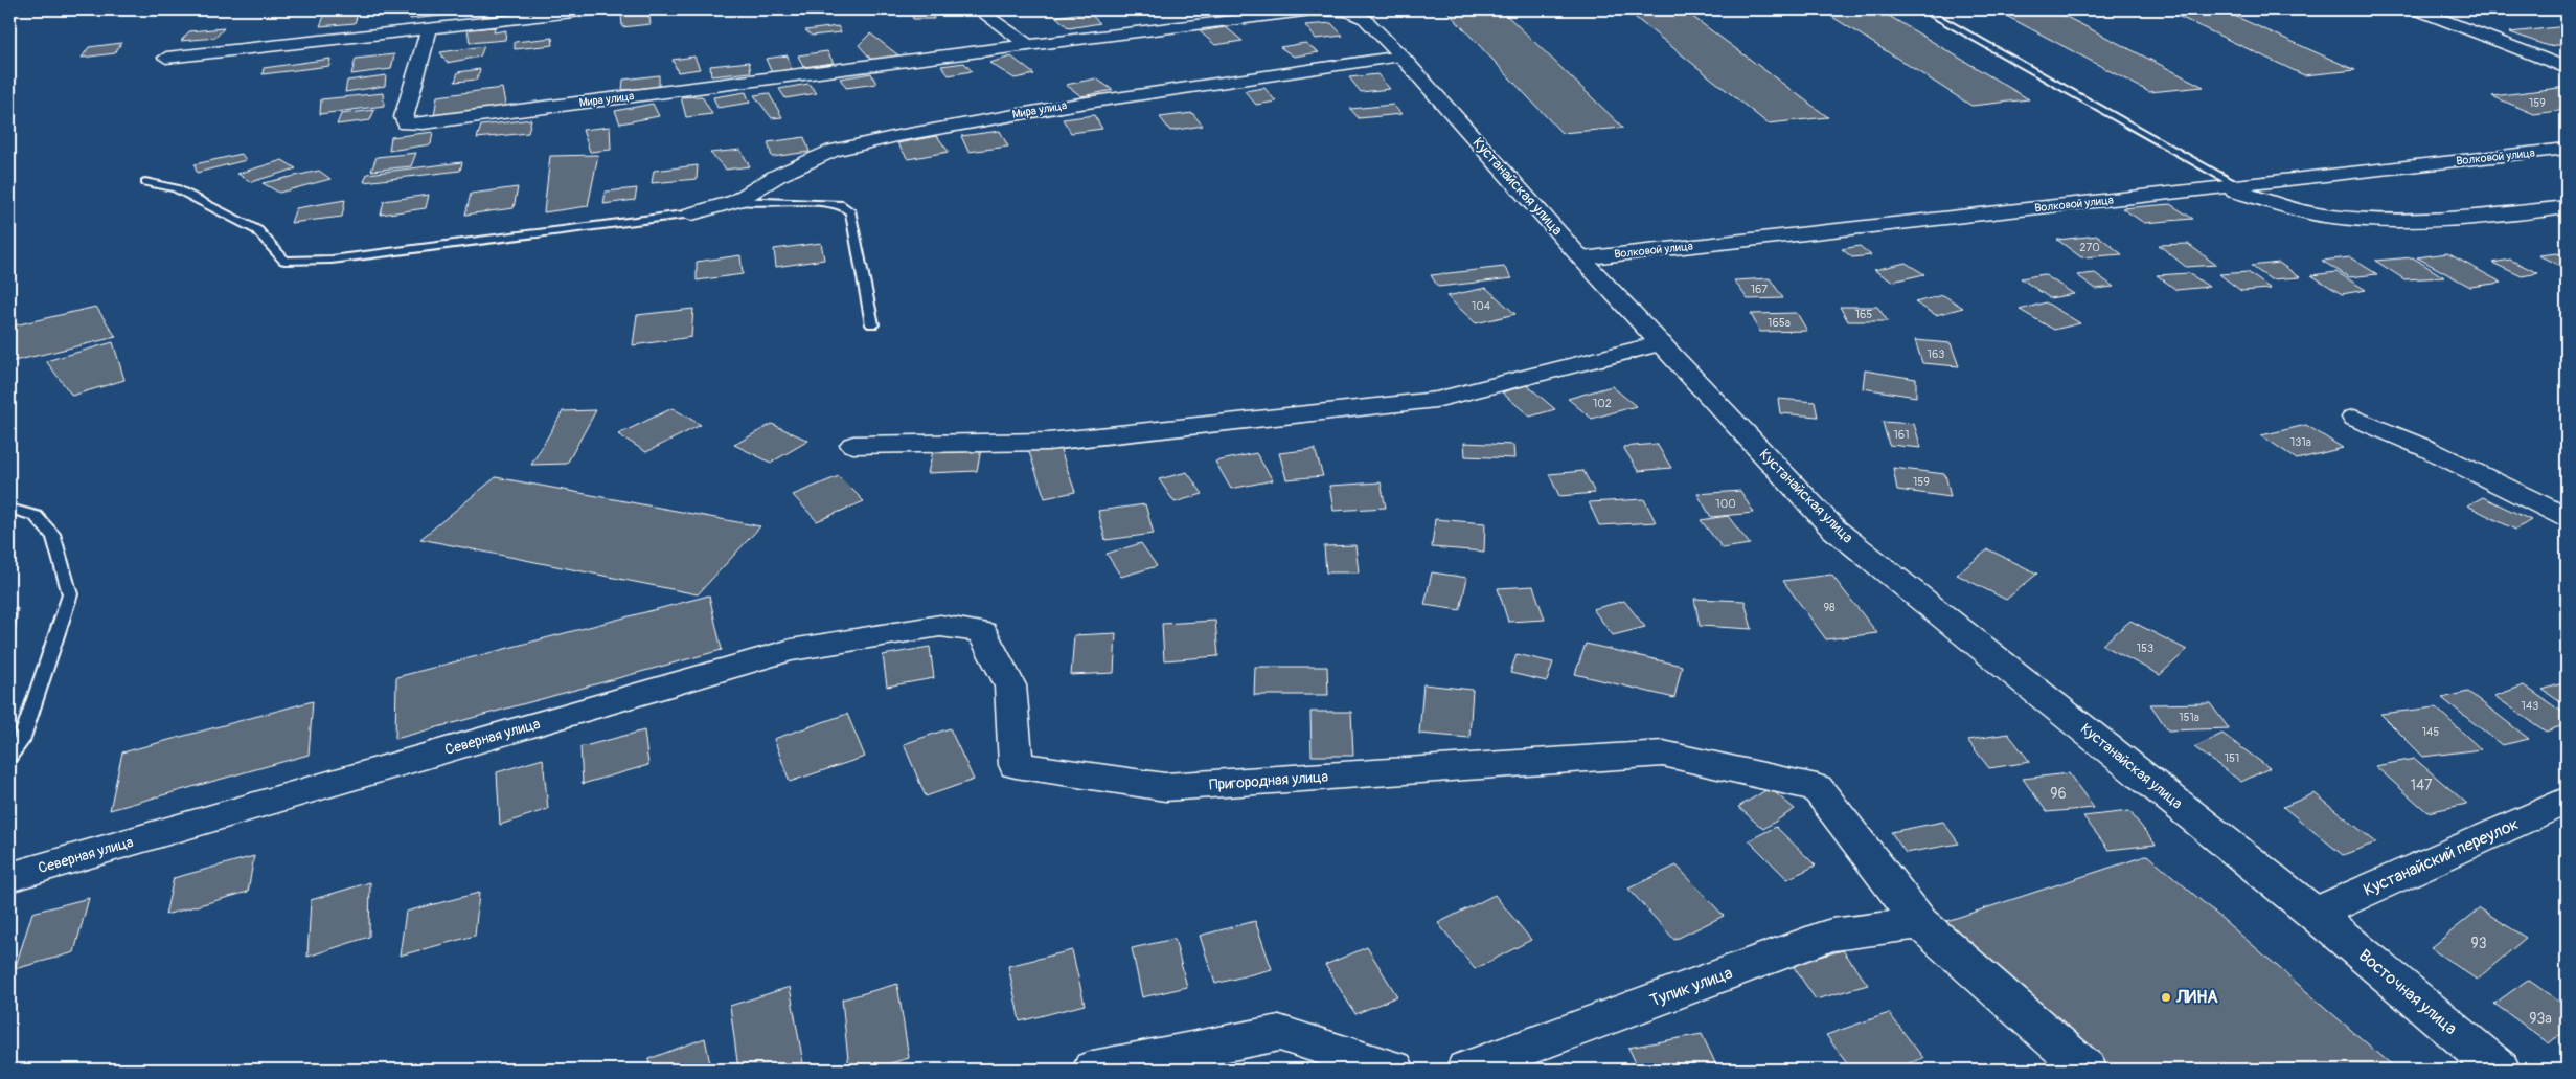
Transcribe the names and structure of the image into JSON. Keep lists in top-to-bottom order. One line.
{"streets":{"street":["Мира улица","Волковой улица","Кустанайская улица","Северная улица","Пригородная улица","Кустанайский переулок","Тупик улица","Восточная улица"]},"crossings":[["Мира улица","Кустанайская улица"],["Волковой улица","Кустанайская улица"],["Кустанайская улица","Кустанайский переулок"],["Кустанайская улица","Восточная улица"],["Северная улица","Пригородная улица"],["Пригородная улица","Тупик улица"],["Кустанайский переулок","Восточная улица"]],"places":["ЛИНА"],"house_numbers":["159","270","167","104","165","165а","163","102","161","131а","159","100","98","153","143","151а","145","151","147","96","93","93а"]}
